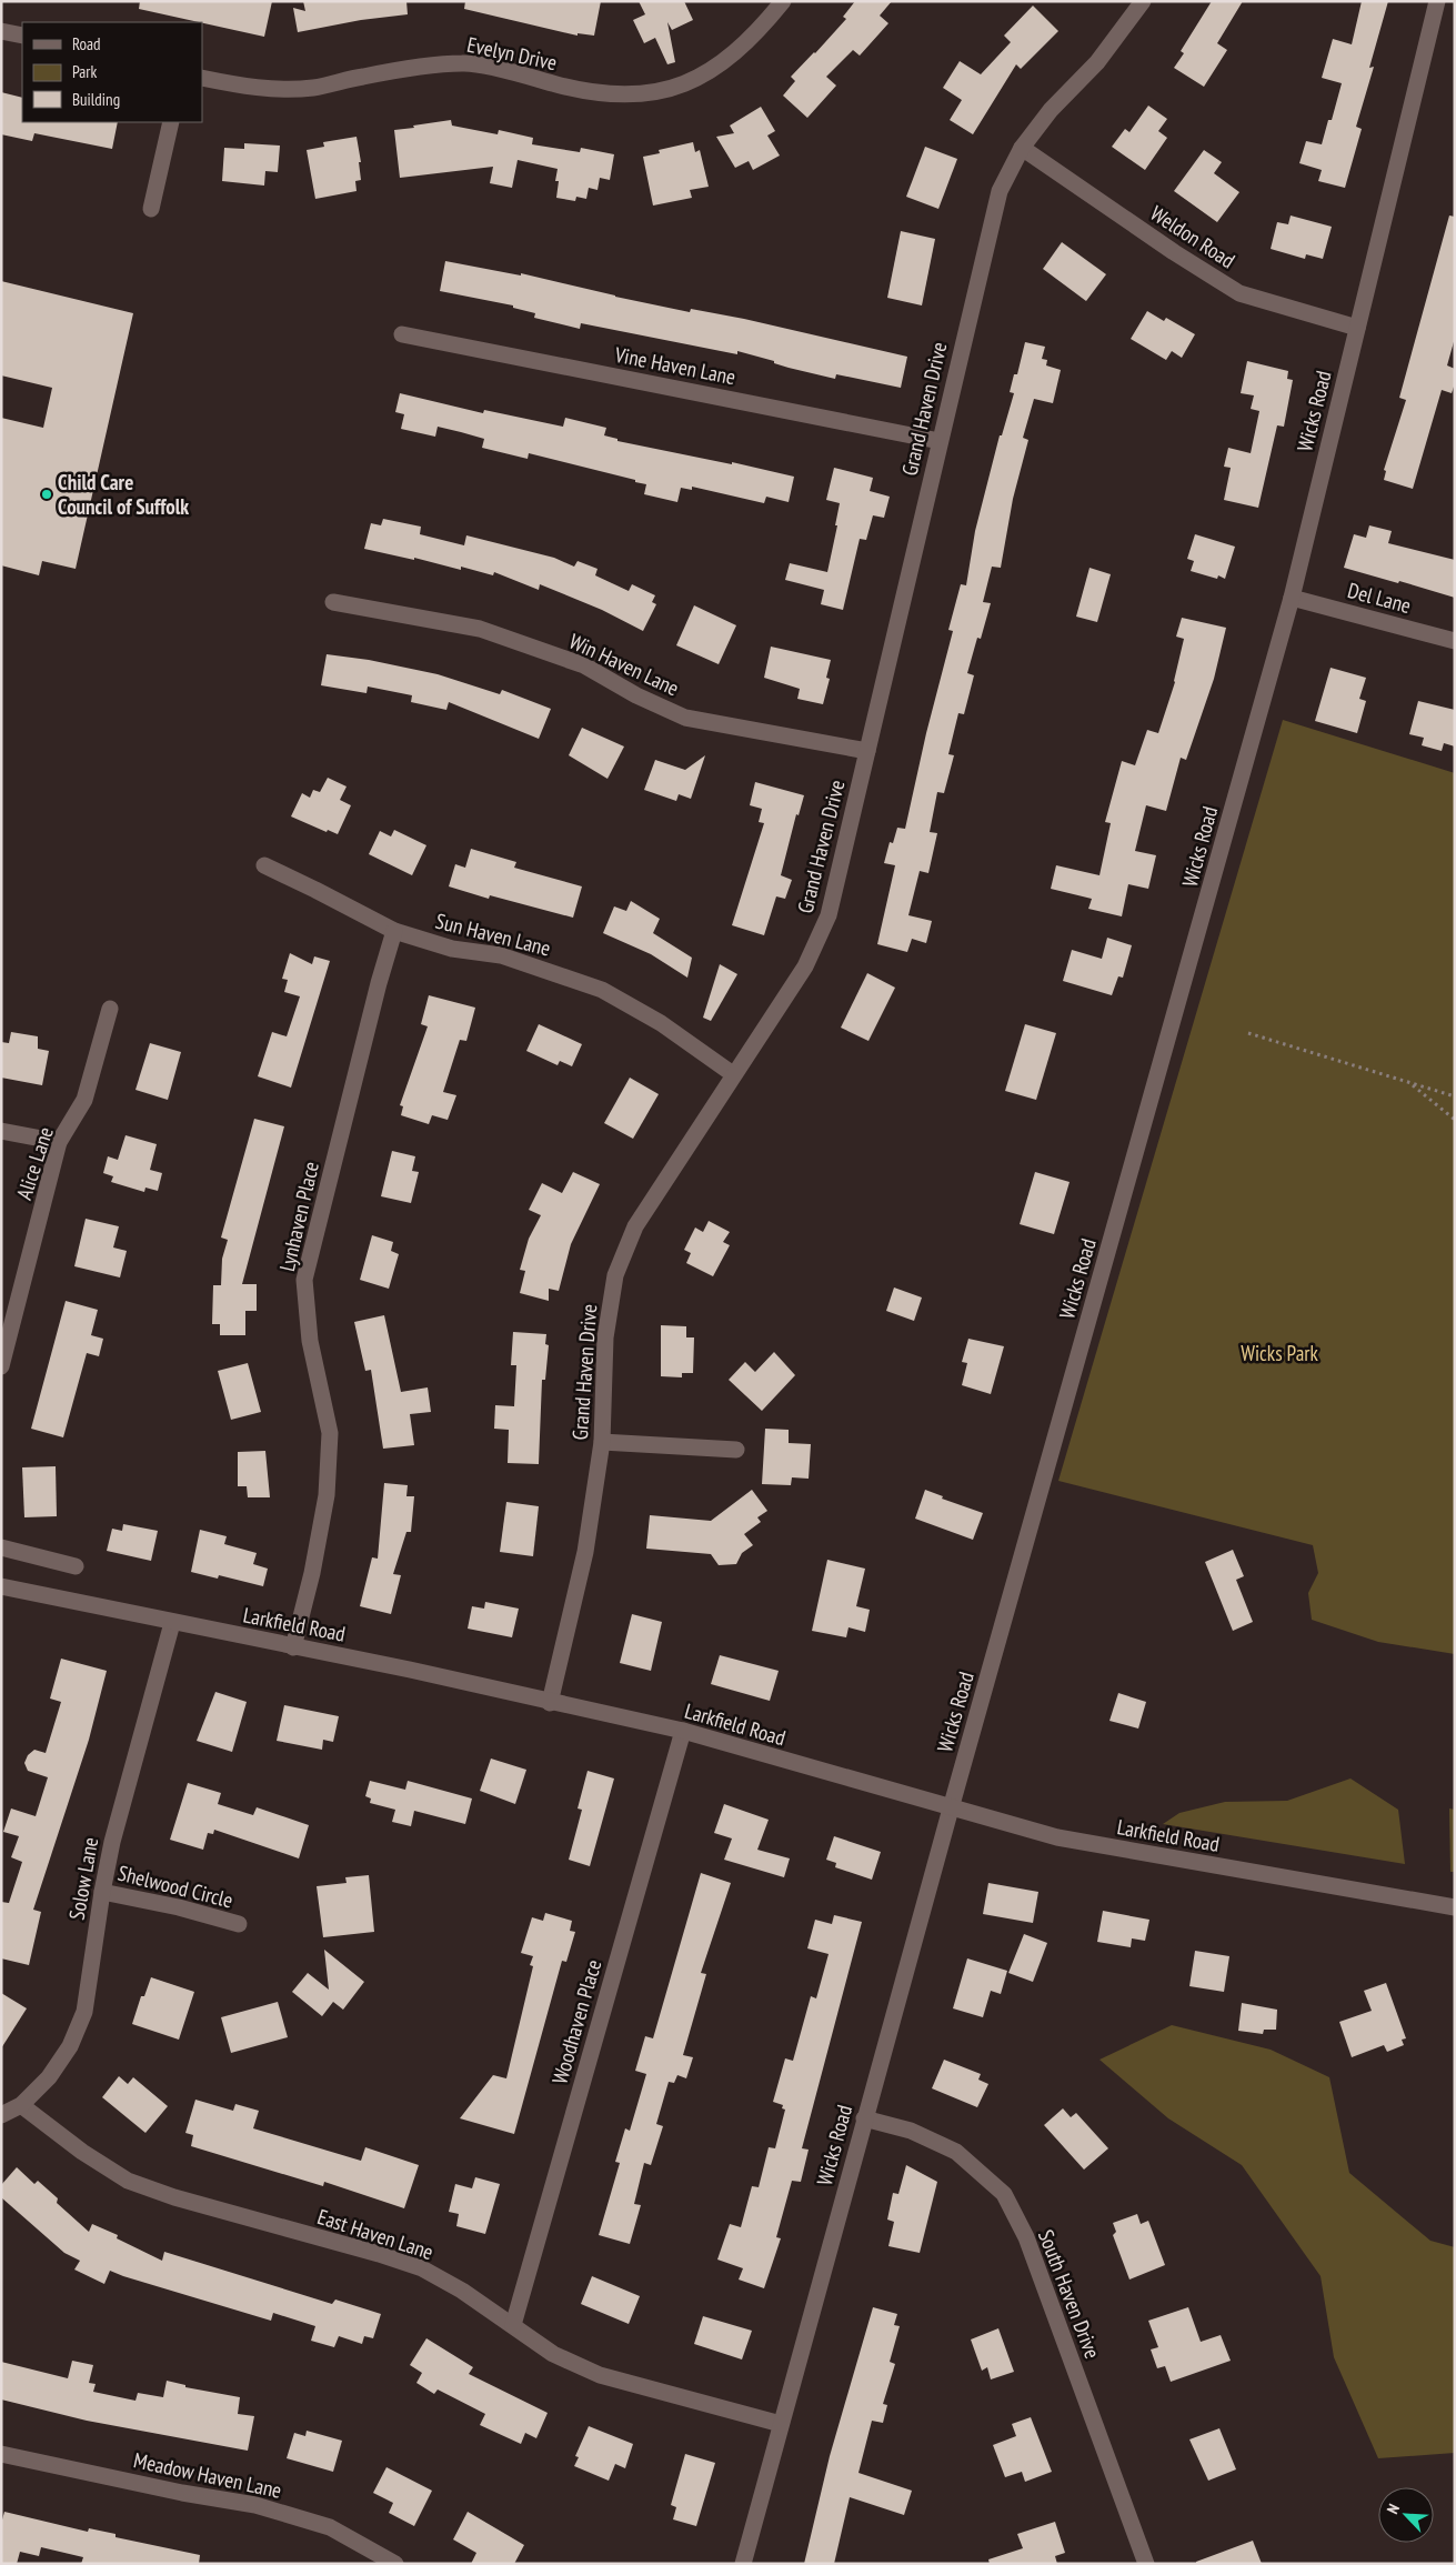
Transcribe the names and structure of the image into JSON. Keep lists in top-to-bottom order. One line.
{"streets":{"street":["Evelyn Drive","Weldon Road","Vine Haven Lane","Grand Haven Drive","Wicks Road","Del Lane","Win Haven Lane","Sun Haven Lane","Alice Lane","Lynhaven Place","Larkfield Road","Solow Lane","Shelwood Circle","Woodhaven Place","East Haven Lane","South Haven Drive","Meadow Haven Lane"]},"crossings":[["Weldon Road","Grand Haven Drive"],["Weldon Road","Wicks Road"],["Vine Haven Lane","Grand Haven Drive"],["Grand Haven Drive","Win Haven Lane"],["Grand Haven Drive","Sun Haven Lane"],["Grand Haven Drive","Larkfield Road"],["Wicks Road","Del Lane"],["Wicks Road","Larkfield Road"],["Wicks Road","East Haven Lane"],["Wicks Road","South Haven Drive"],["Sun Haven Lane","Lynhaven Place"],["Lynhaven Place","Larkfield Road"],["Larkfield Road","Solow Lane"],["Larkfield Road","Woodhaven Place"],["Solow Lane","Shelwood Circle"],["Solow Lane","East Haven Lane"],["Woodhaven Place","East Haven Lane"]],"parks":["Wicks Park"],"places":["Child Care Council of Suffolk"],"legend":["Road","Park","Building"],"north":"top left"}
